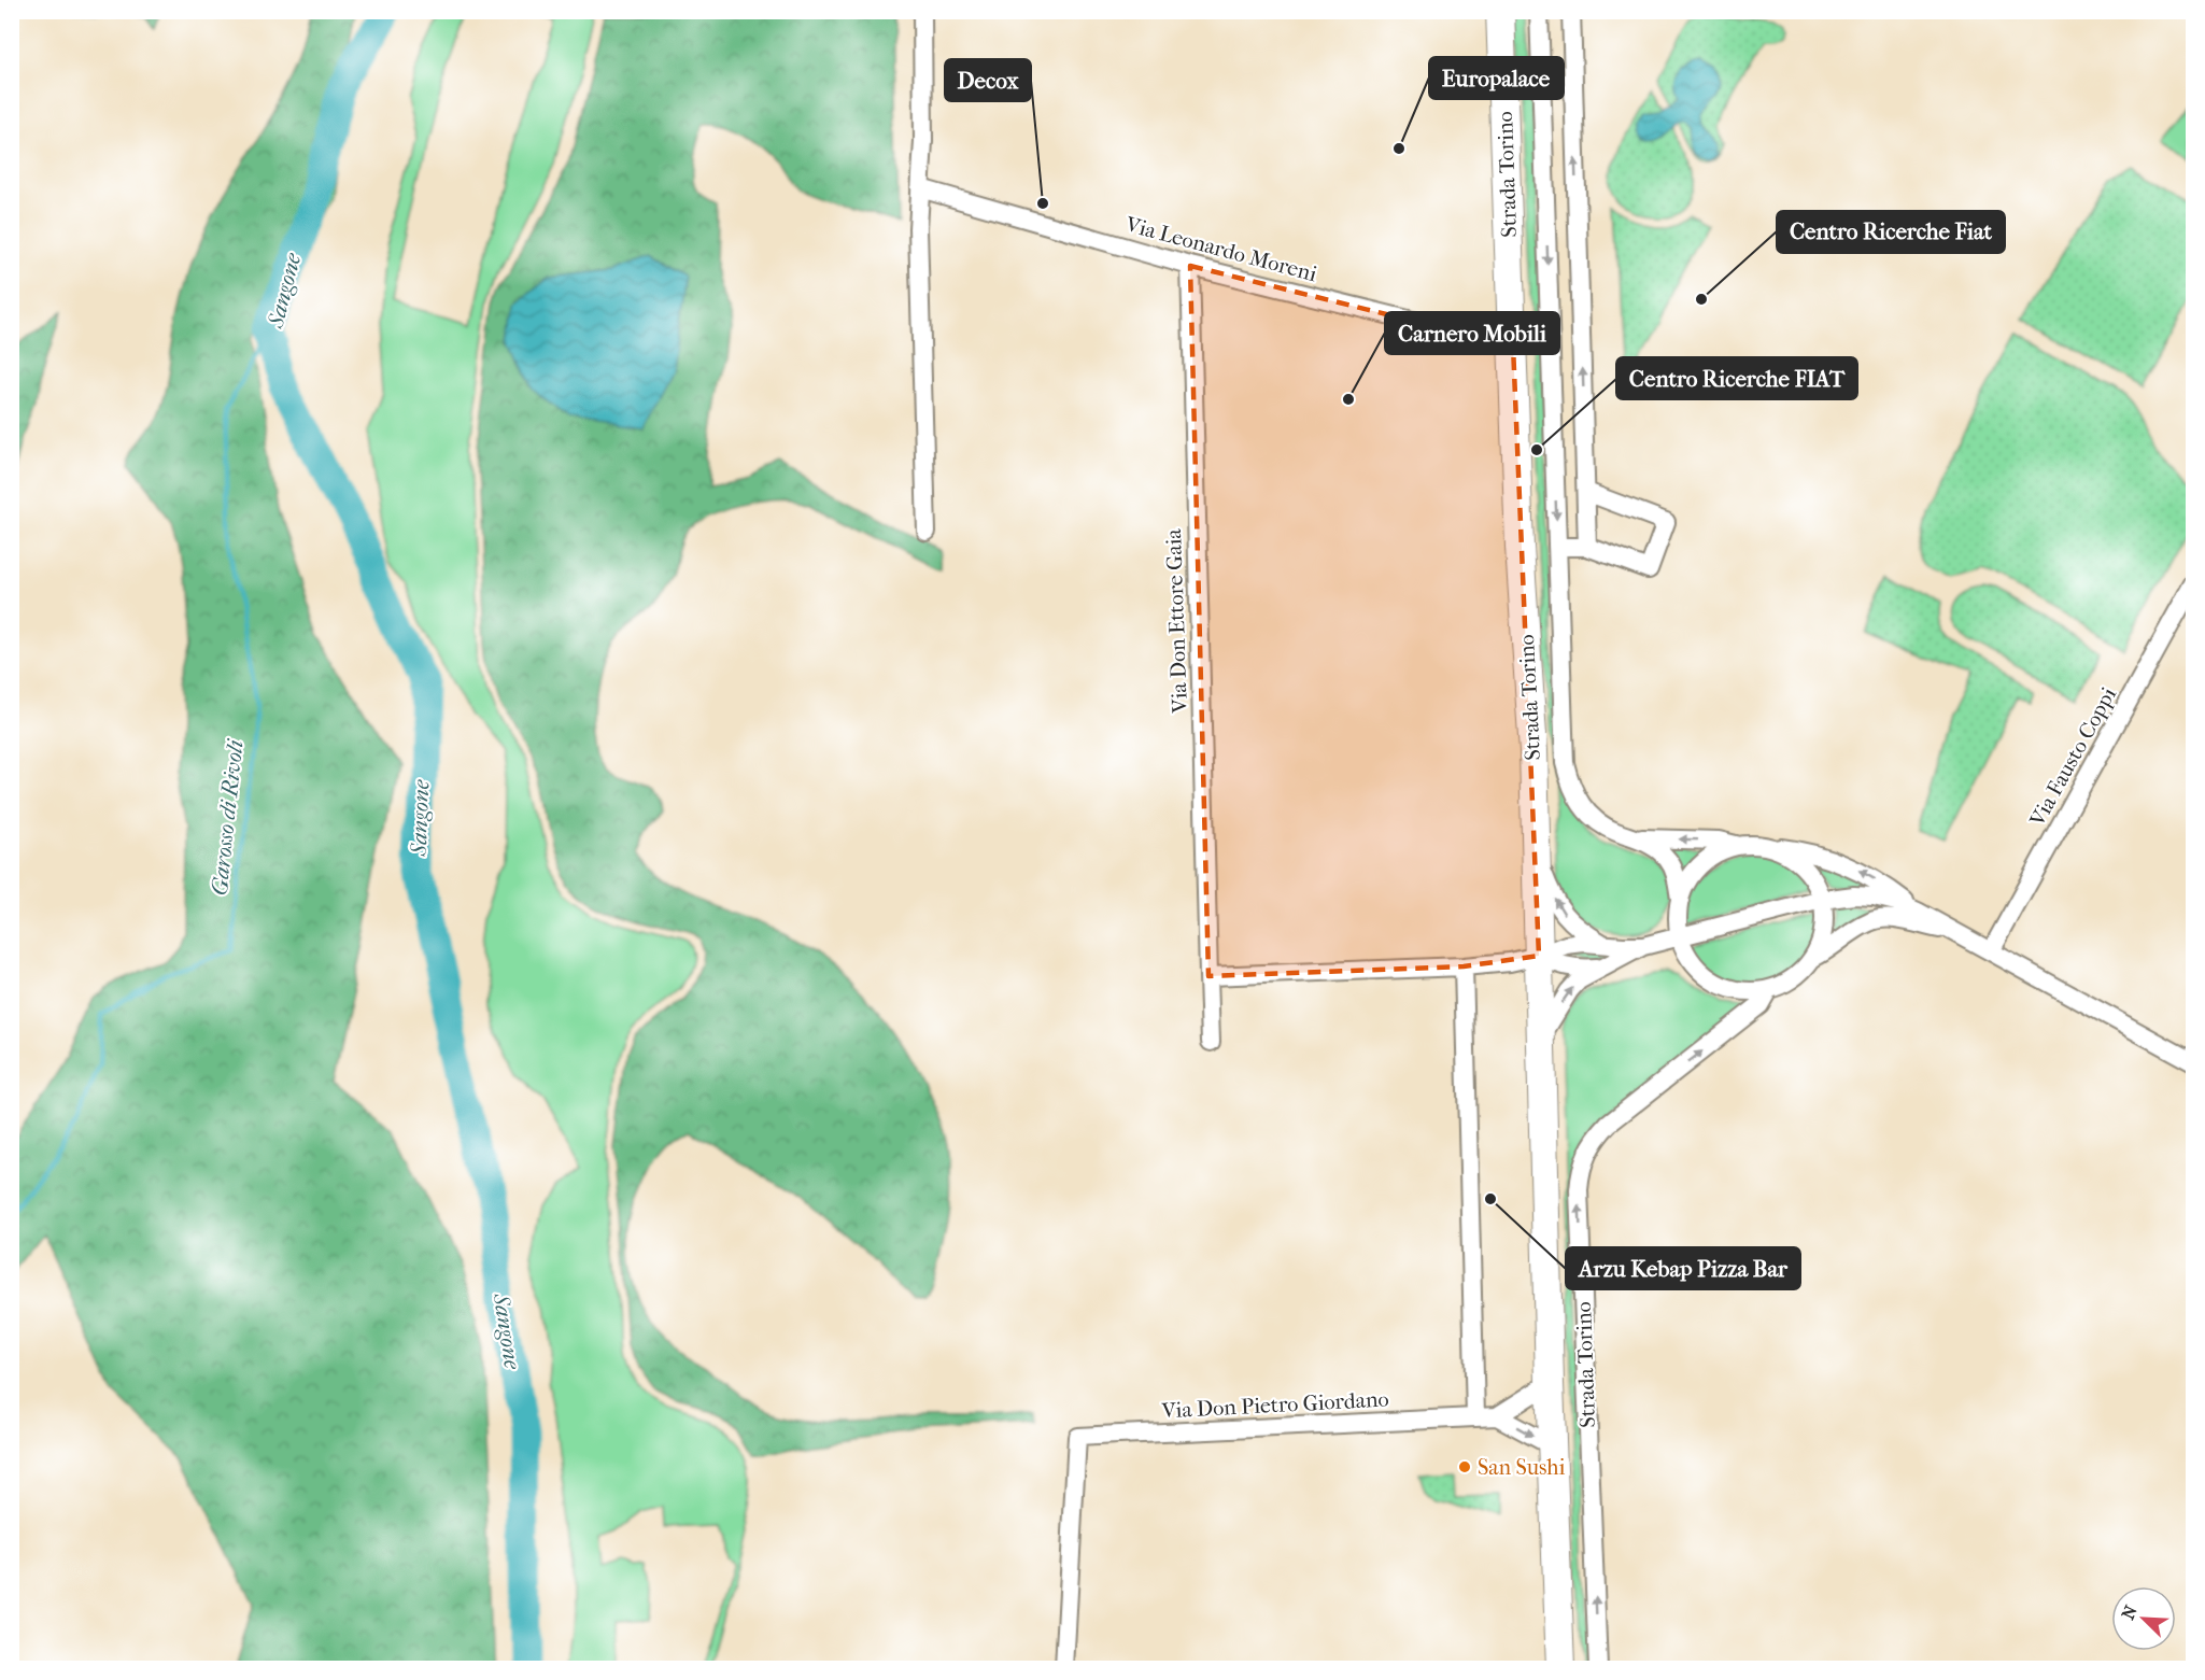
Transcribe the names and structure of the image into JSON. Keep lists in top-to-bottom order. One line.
{"streets":{"main road":["Strada Torino"],"street":["Via Leonardo Moreni","Via Don Ettore Gaia","Via Fausto Coppi","Via Don Pietro Giordano"]},"crossings":[["Strada Torino","Via Leonardo Moreni"],["Strada Torino","Via Don Pietro Giordano"],["Via Leonardo Moreni","Via Don Ettore Gaia"]],"water":["Sangone","Garosso di Rivoli"],"places":["Europalace","Decox","Centro Ricerche Fiat","Carnero Mobili","Centro Ricerche FIAT","Arzu Kebap Pizza Bar","San Sushi"],"north":"top left"}
